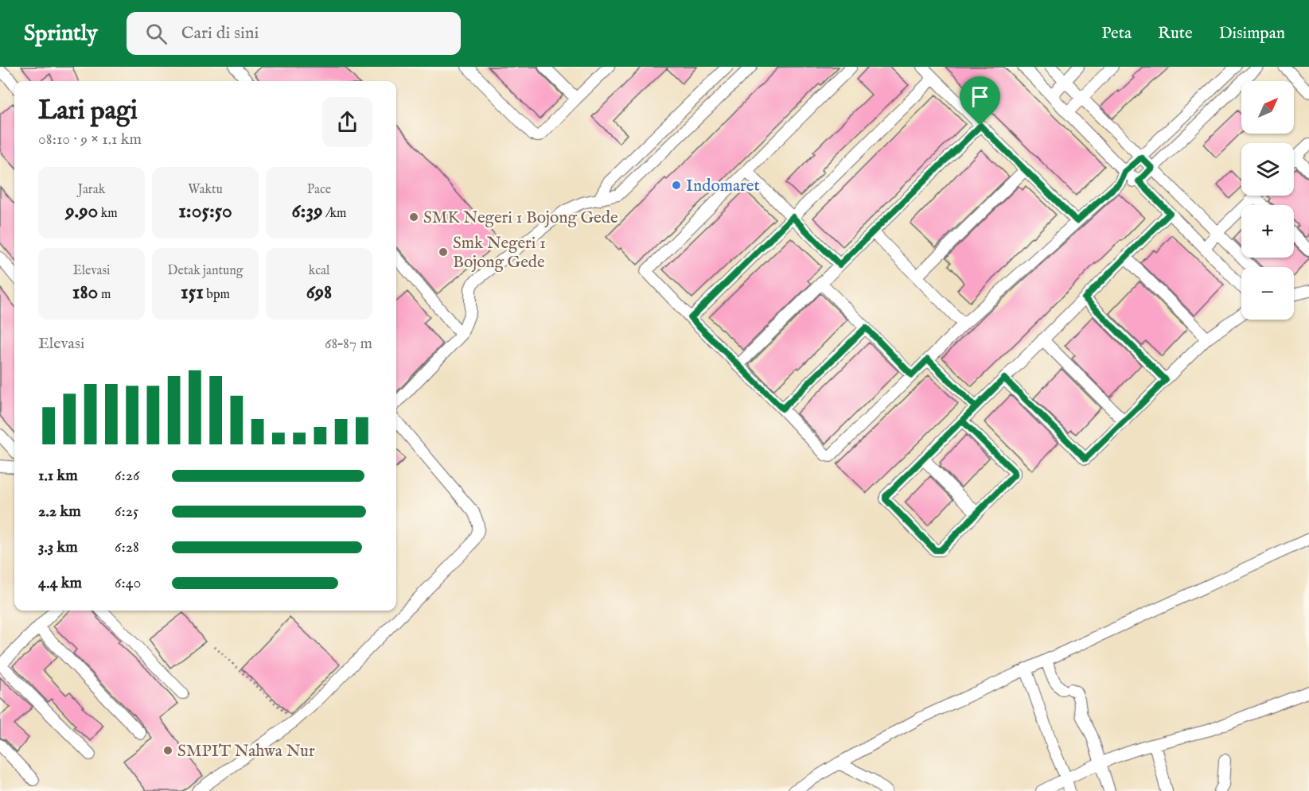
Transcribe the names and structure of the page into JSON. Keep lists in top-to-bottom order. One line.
{"places":["Indomaret","SMK Negeri 1 Bojong Gede","Smk Negeri 1 Bojong Gede","SMPIT Nahwa Nur"],"north":"top right","page":{"header":"Sprintly","search":"Cari di sini","nav":["Peta","Rute","Disimpan"],"map_buttons":["+","−"],"heading":["Lari pagi","08:10 · 9 × 1.1 km"],"stats":[["Jarak","9.90 km"],["Waktu","1:05:50"],["Pace","6:39 /km"],["Elevasi","180 m"],["Detak jantung","151 bpm"],["kcal","698"]],"chart":["Elevasi","68–87 m"],"list":[{"name":"1.1 km","note":"6:26"},{"name":"2.2 km","note":"6:25"},{"name":"3.3 km","note":"6:28"},{"name":"4.4 km","note":"6:40"}]}}
